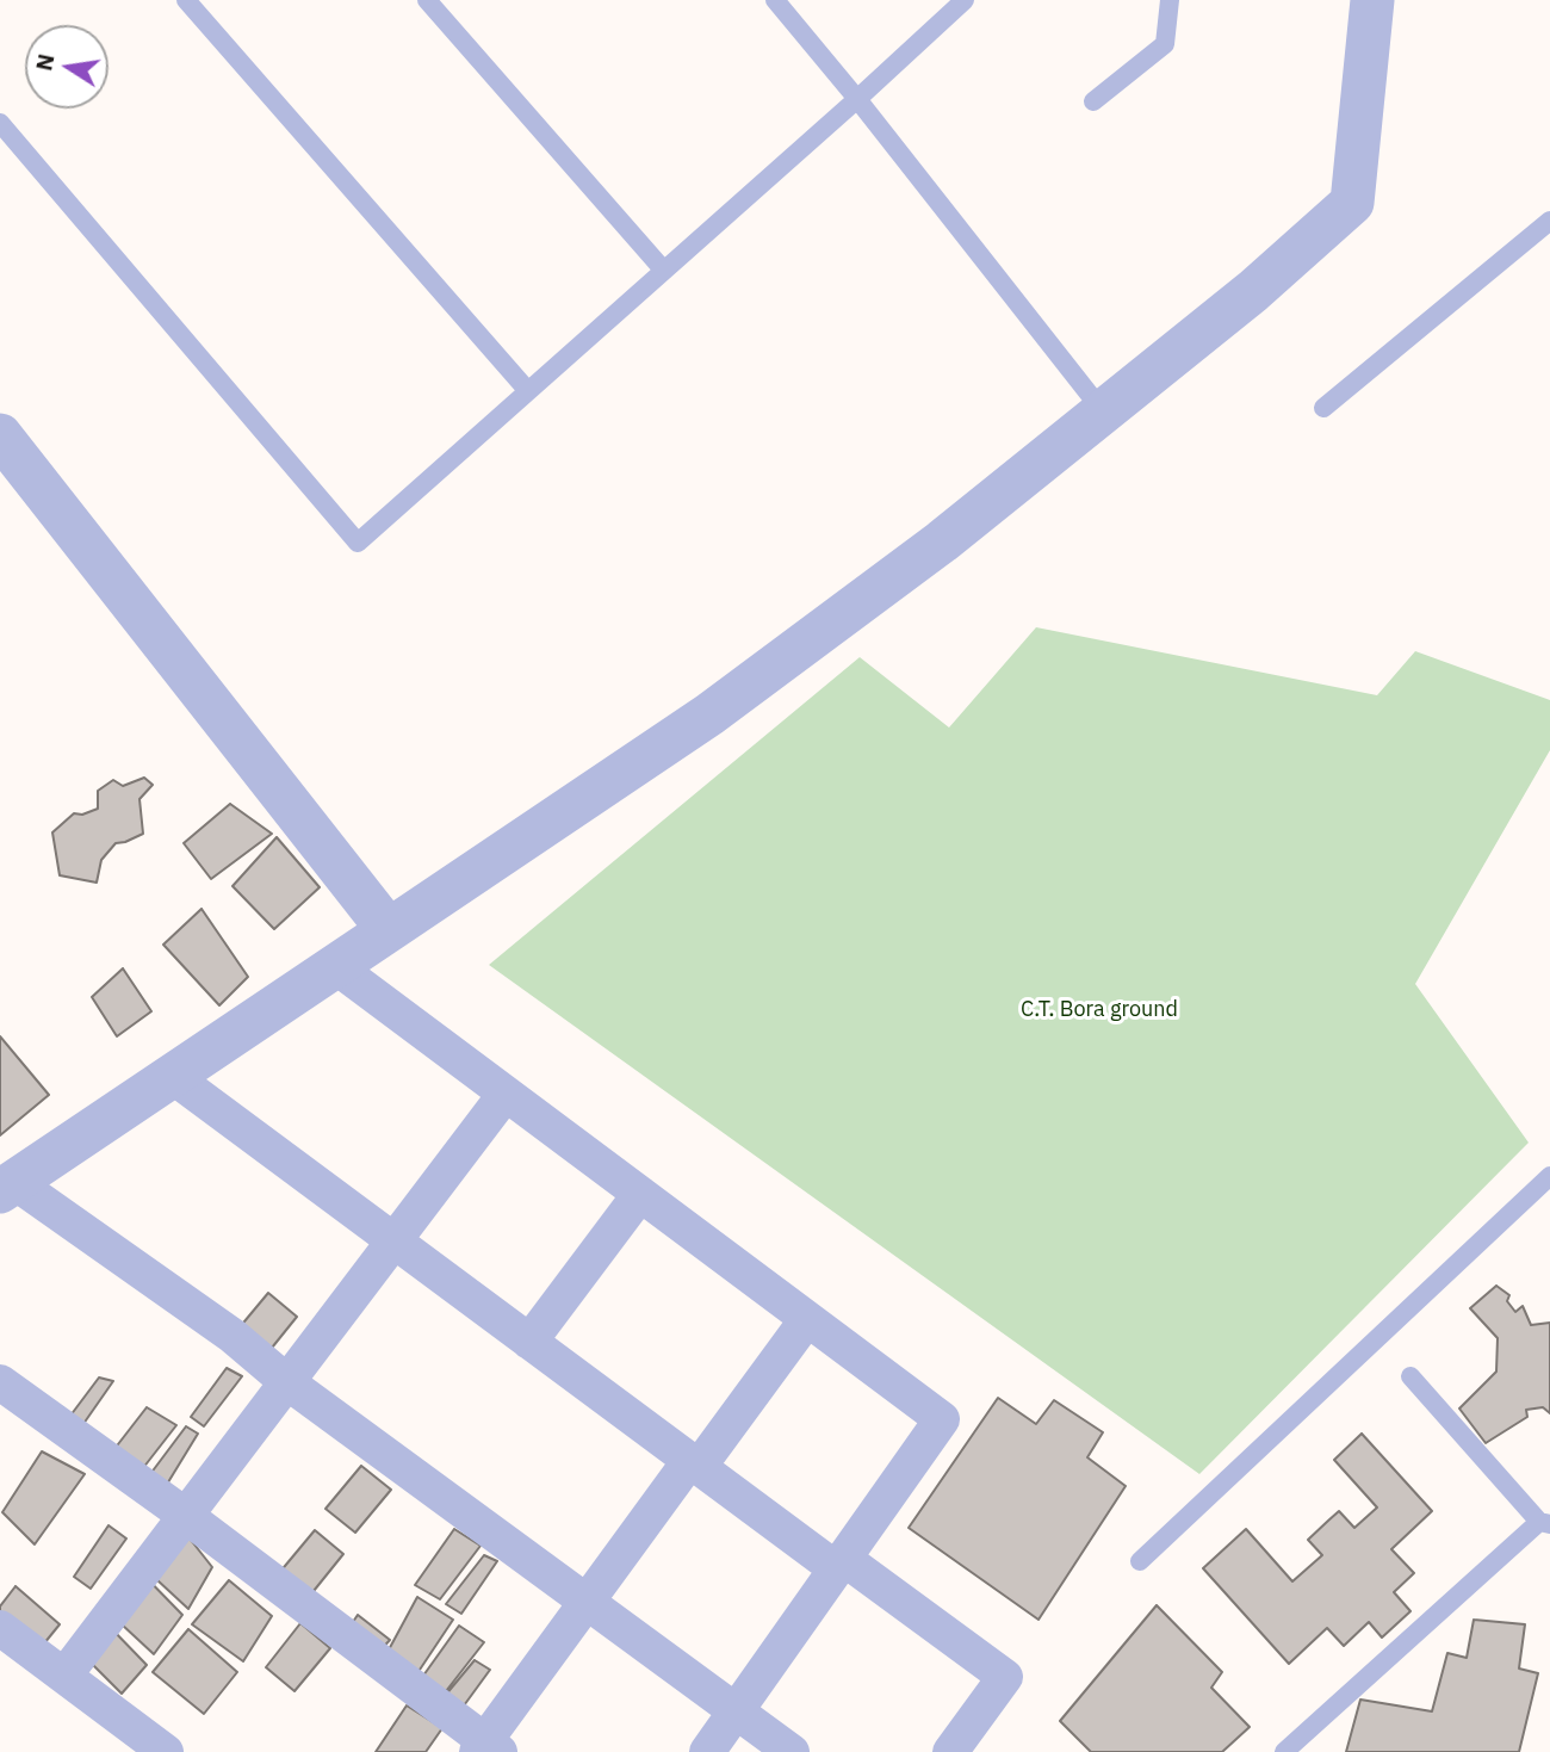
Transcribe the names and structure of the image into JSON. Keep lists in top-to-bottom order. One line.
{"parks":["C.T. Bora ground"],"north":"left"}
